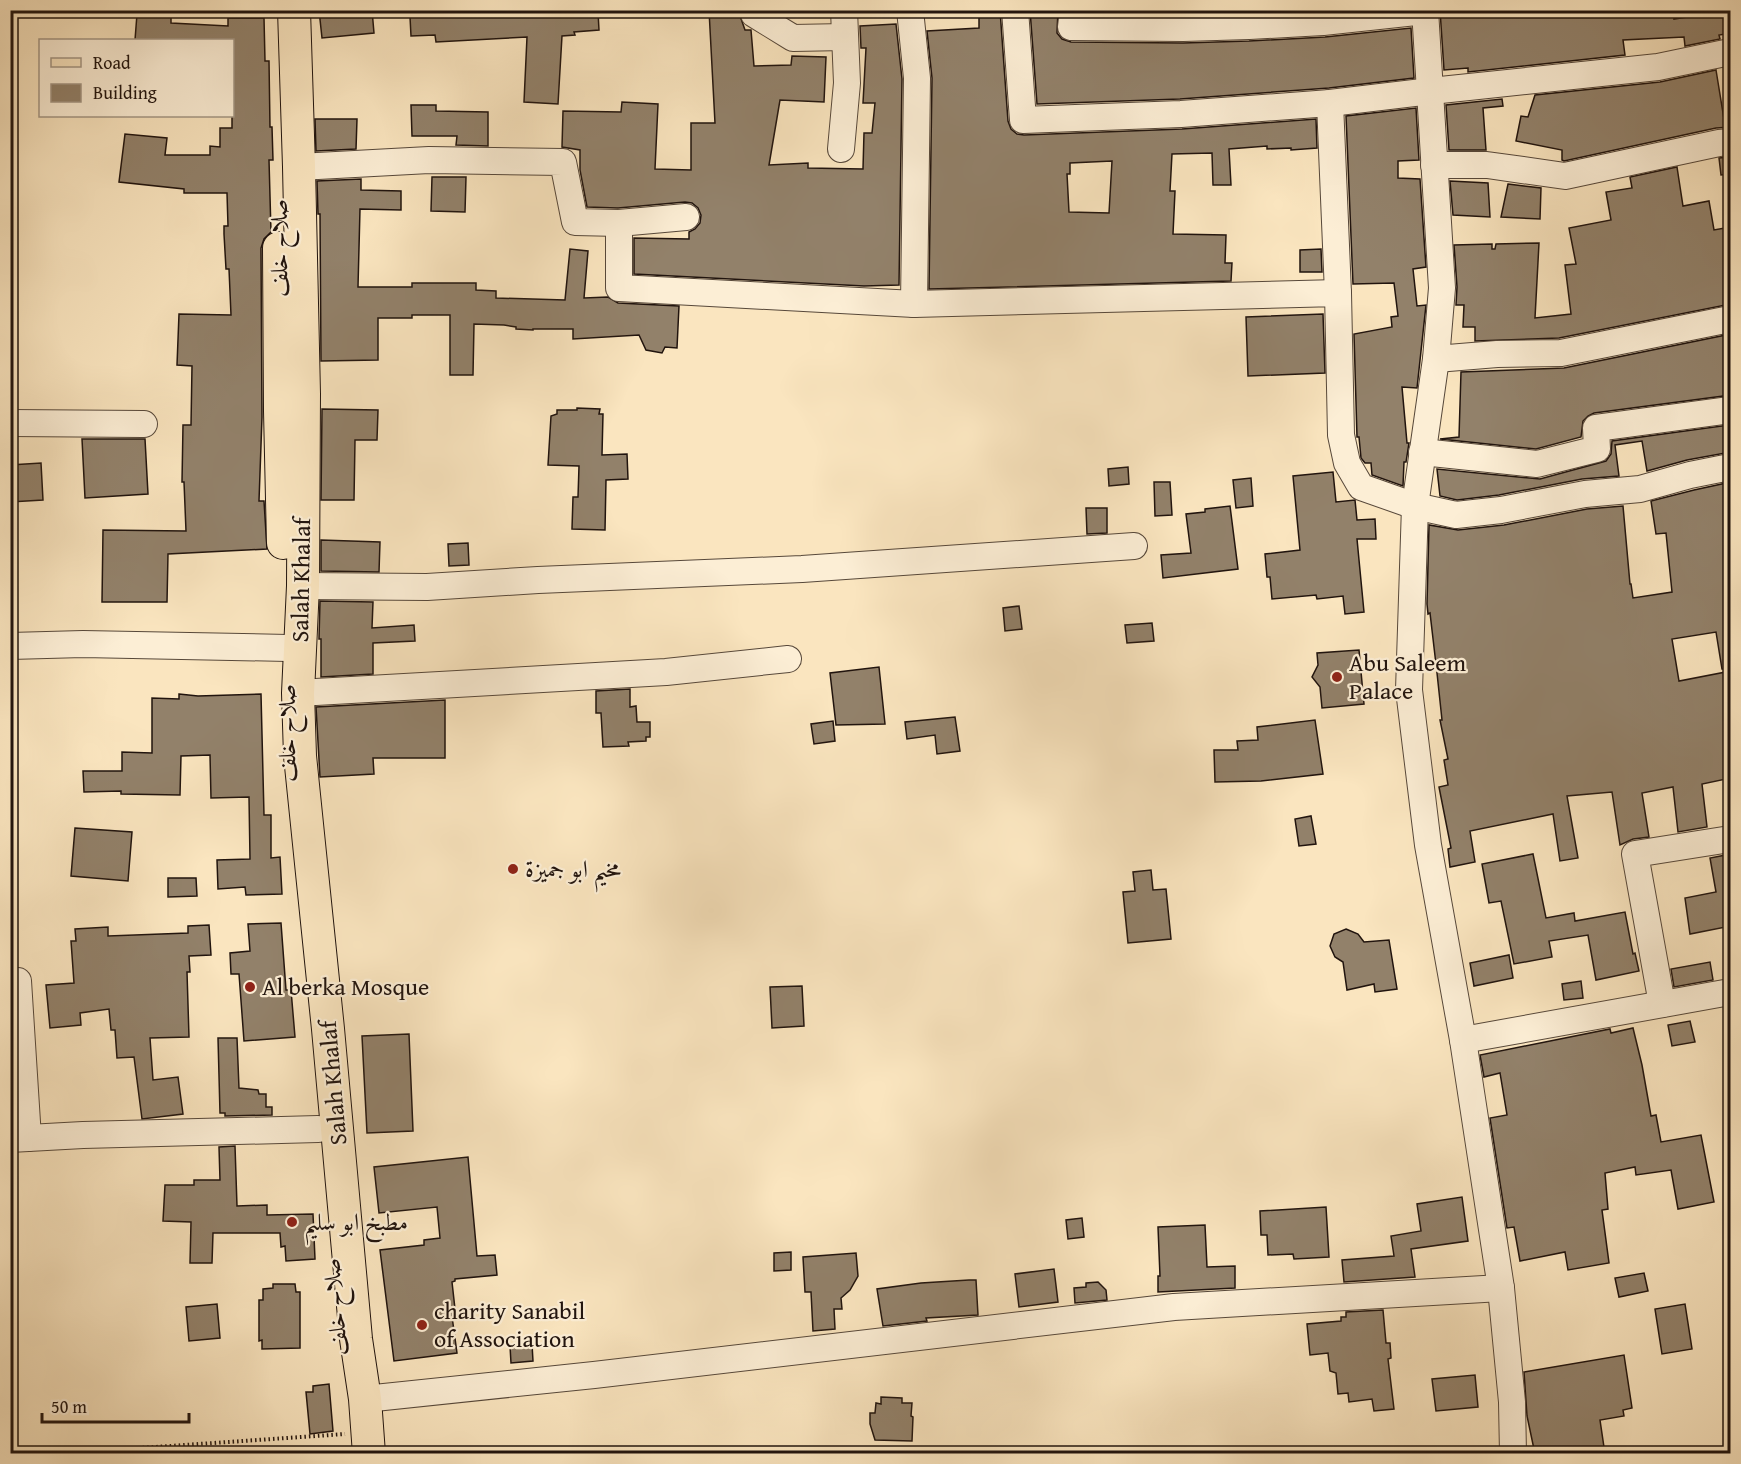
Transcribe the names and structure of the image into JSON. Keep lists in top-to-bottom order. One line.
{"streets":{"main road":["صلاح خلف","Salah Khalaf"]},"places":["Abu Saleem Palace","مخيم ابو جميزة","Al berka Mosque","مطبخ ابو سليم","charity Sanabil of Association"],"legend":["Road","Building"],"scale_bar":"50 m"}
